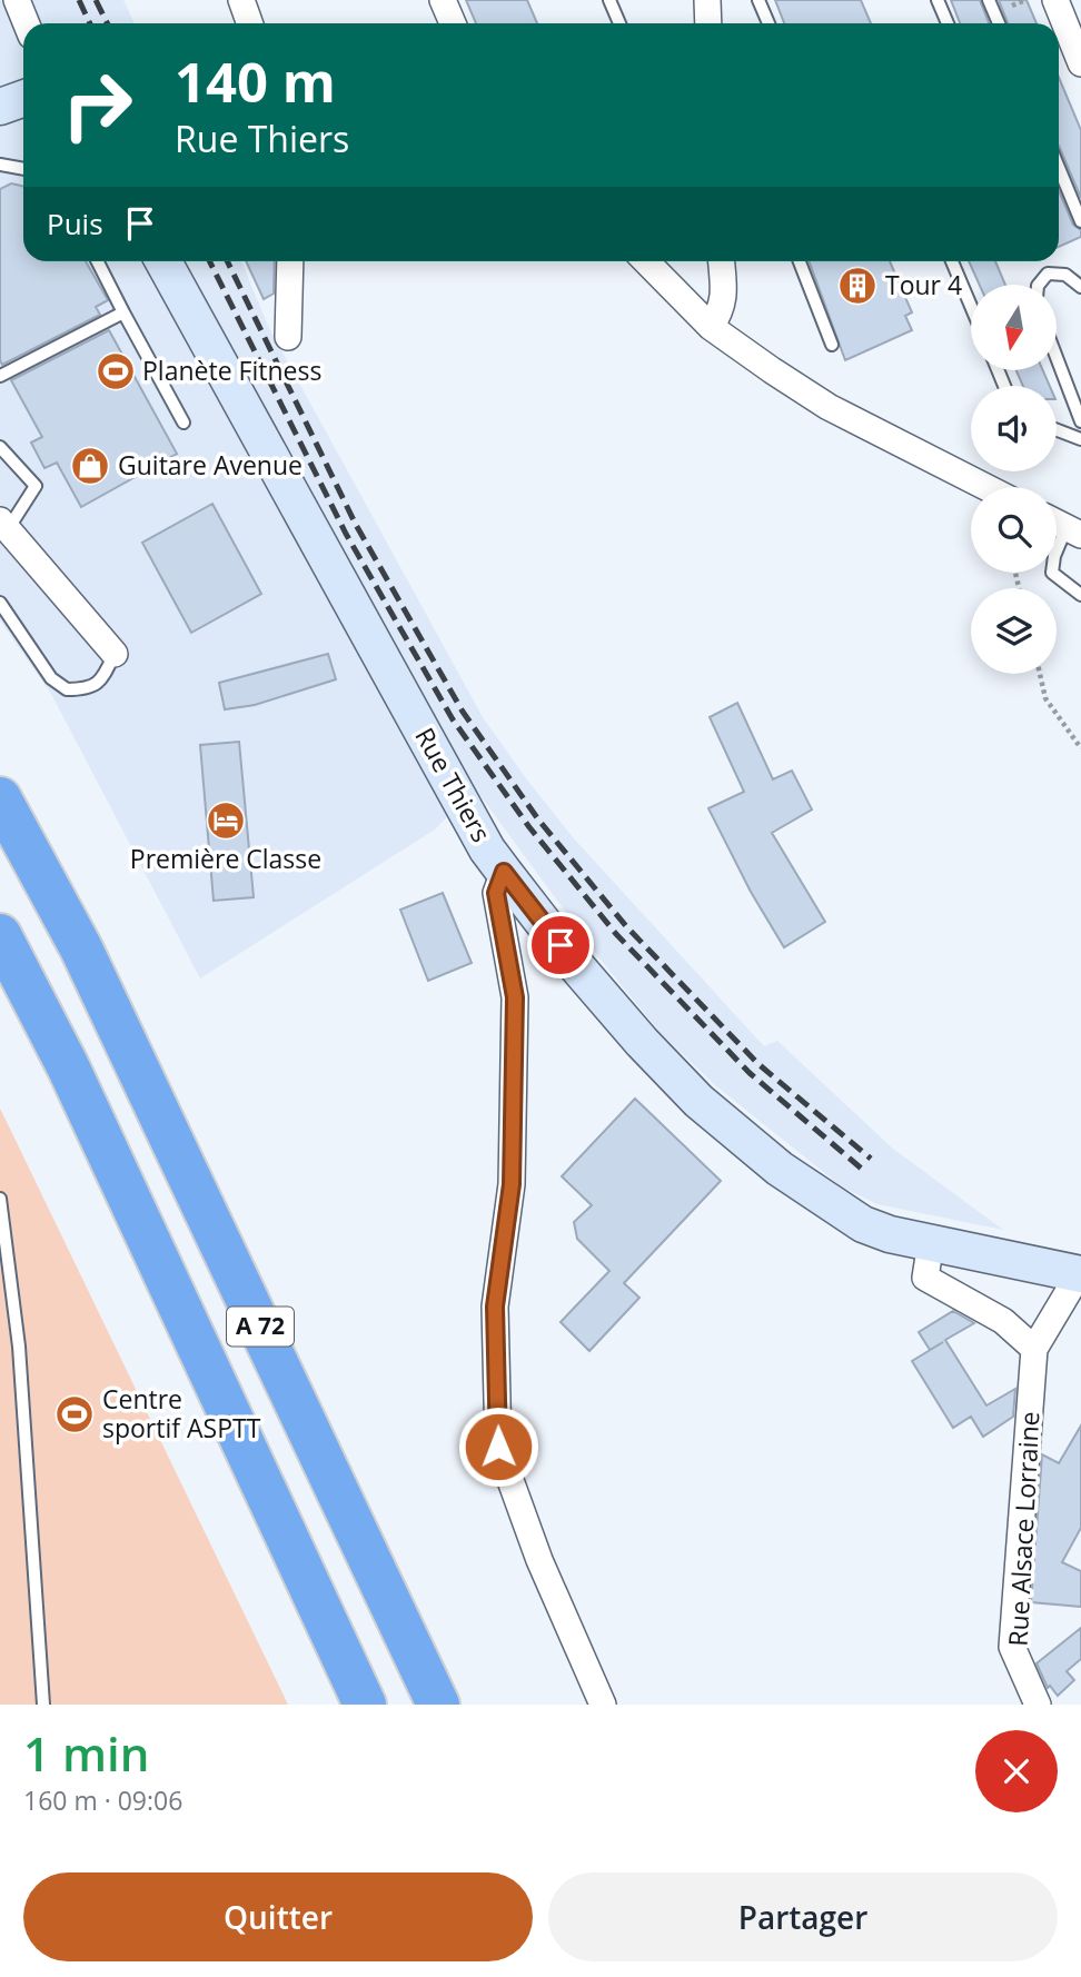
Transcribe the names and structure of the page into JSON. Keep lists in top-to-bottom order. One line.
{"streets":{"highway":["A 72"],"street":["Rue Thiers","Rue Alsace Lorraine"]},"places":{"building":["Tour 4"],"sports":["Planète Fitness","Centre sportif ASPTT"],"shop":["Guitare Avenue"],"hotel":["Première Classe"]},"north":"bottom","page":{"turn":["140 m","Rue Thiers"],"then":"Puis","heading":["1 min","160 m · 09:06"],"buttons":["Quitter","Partager"]}}
